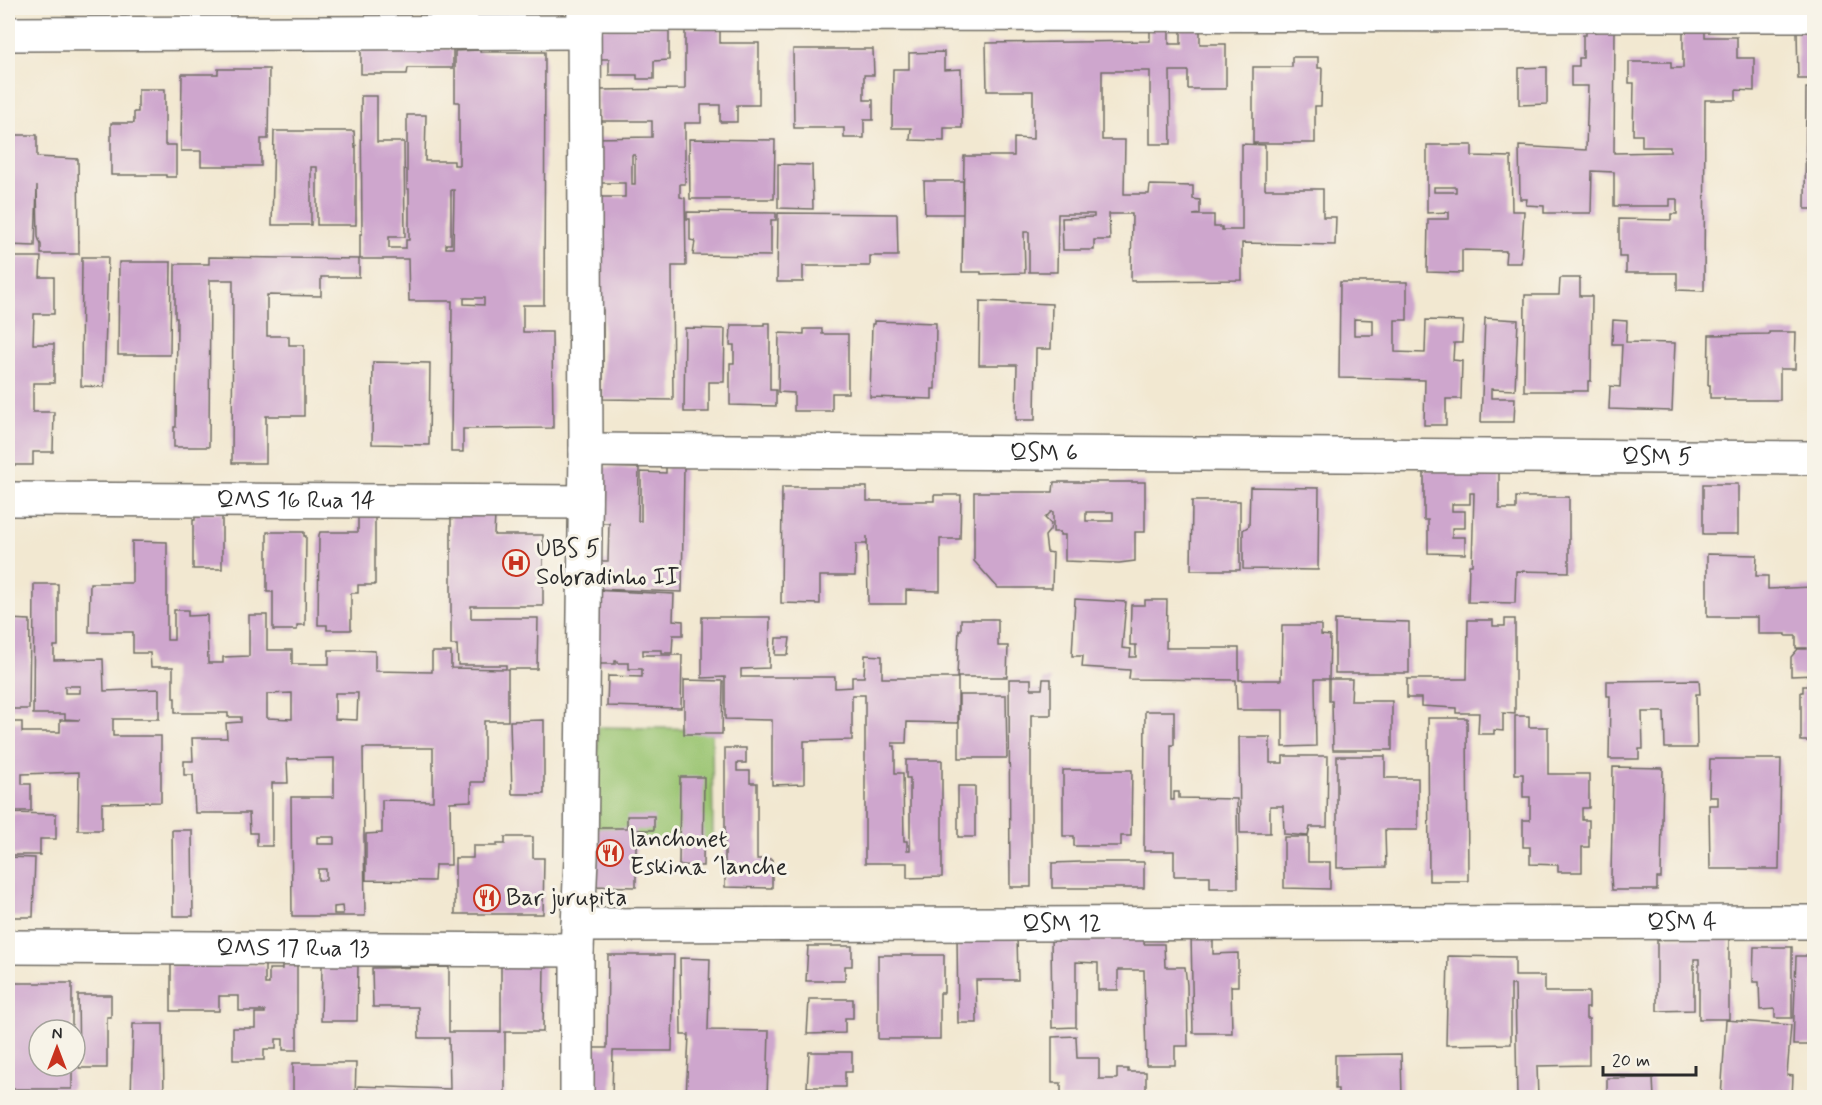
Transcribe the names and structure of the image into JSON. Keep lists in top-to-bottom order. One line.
{"streets":{"street":["QSM 6","QSM 5","QMS 16 Rua 14","QSM 4","QSM 12","QMS 17 Rua 13"]},"crossings":[["QSM 6","QSM 5"],["QSM 4","QSM 12"],["QSM 12","QMS 17 Rua 13"]],"places":{"hospital":["UBS 5 Sobradinho II"],"restaurant":["lanchonet Eskina ´lanche","Bar jurupita"]},"scale_bar":"20 m","north":"top"}
